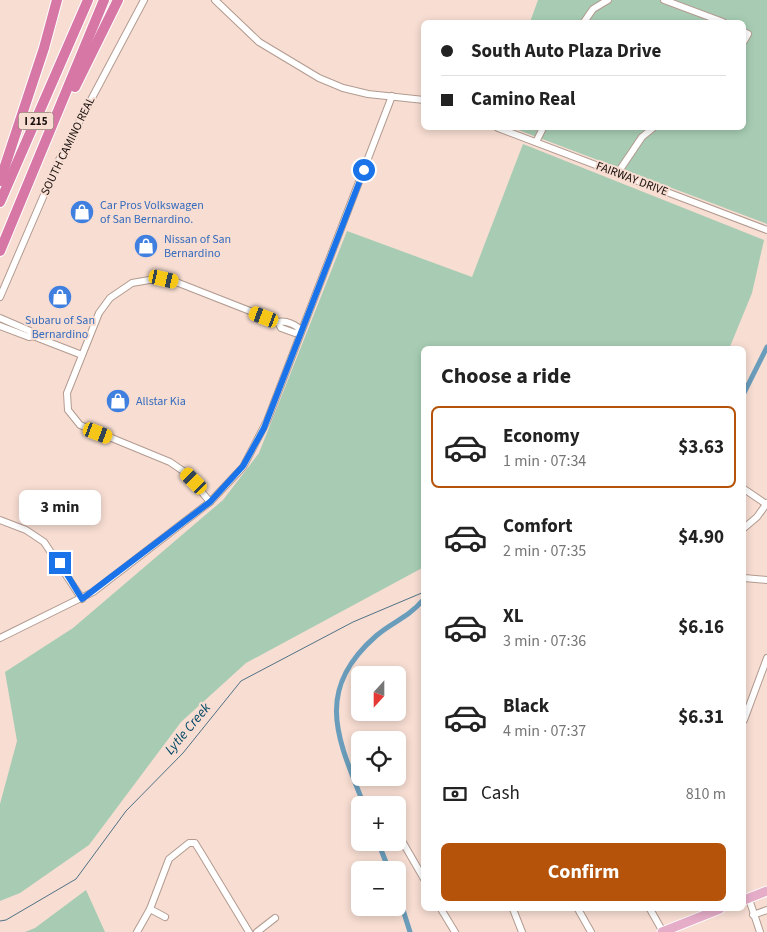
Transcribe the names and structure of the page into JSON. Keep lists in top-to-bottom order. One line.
{"streets":{"highway":["I 215"],"street":["SOUTH CAMINO REAL","FAIRWAY DRIVE"]},"water":["Lytle Creek"],"places":{"shop":["Car Pros Volkswagen of San Bernardino.","Nissan of San Bernardino","Subaru of San Bernardino","Allstar Kia"]},"north":"bottom","page":{"banner":["South Auto Plaza Drive","Camino Real"],"heading":"Choose a ride","list":[{"name":"Economy","note":"1 min · 07:34","value":"$3.63"},{"name":"Comfort","note":"2 min · 07:35","value":"$4.90"},{"name":"XL","note":"3 min · 07:36","value":"$6.16"},{"name":"Black","note":"4 min · 07:37","value":"$6.31"}],"bubble":"3 min","map_buttons":["+","−"],"pay":["Cash","810 m"],"buttons":"Confirm"}}
